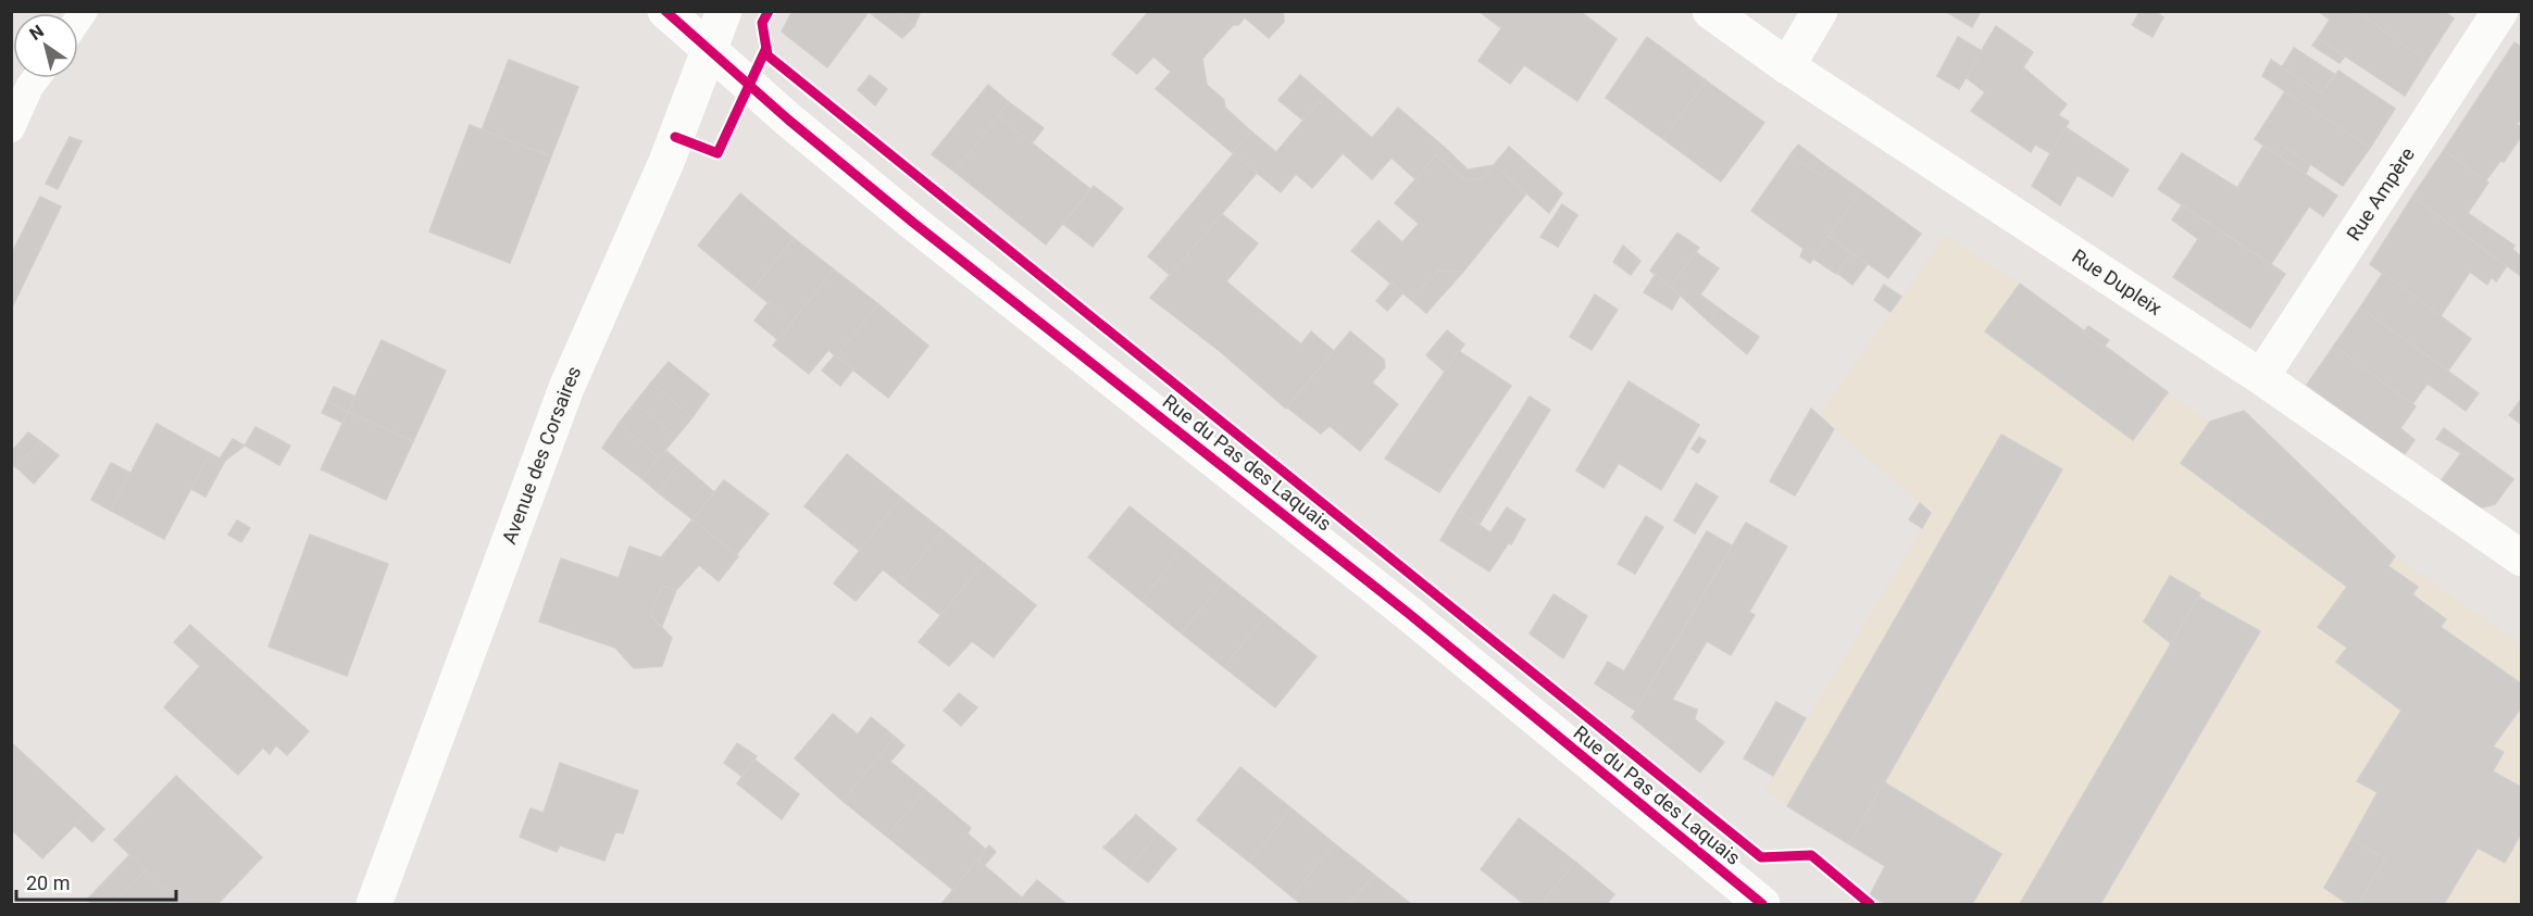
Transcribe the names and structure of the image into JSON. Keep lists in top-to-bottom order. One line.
{"streets":{"street":["Rue Ampère","Rue Dupleix","Avenue des Corsaires","Rue du Pas des Laquais"]},"crossings":[["Rue Ampère","Rue Dupleix"],["Avenue des Corsaires","Rue du Pas des Laquais"]],"scale_bar":"20 m","north":"top left"}
